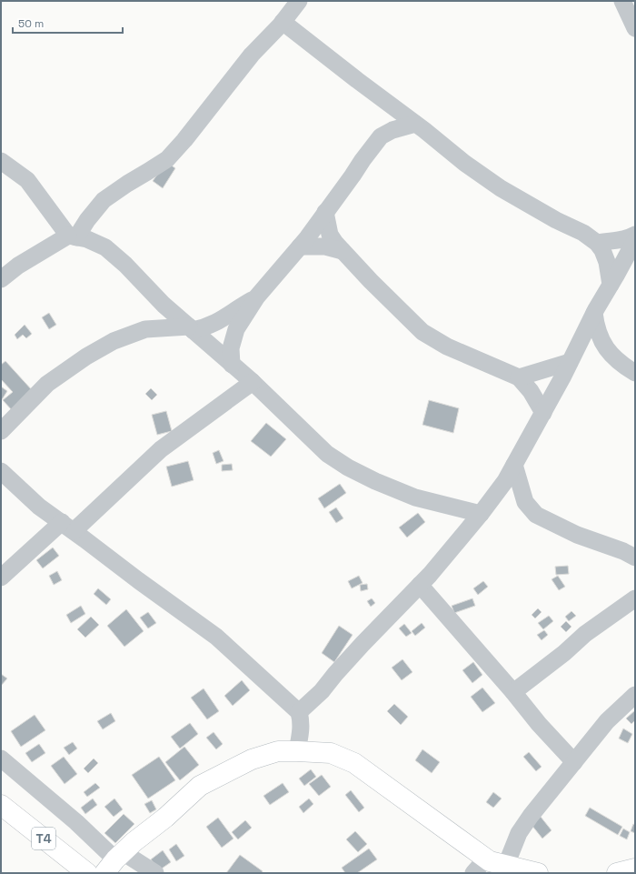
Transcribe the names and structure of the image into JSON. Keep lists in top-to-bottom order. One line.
{"streets":{"main road":["T4"]},"scale_bar":"50 m"}
